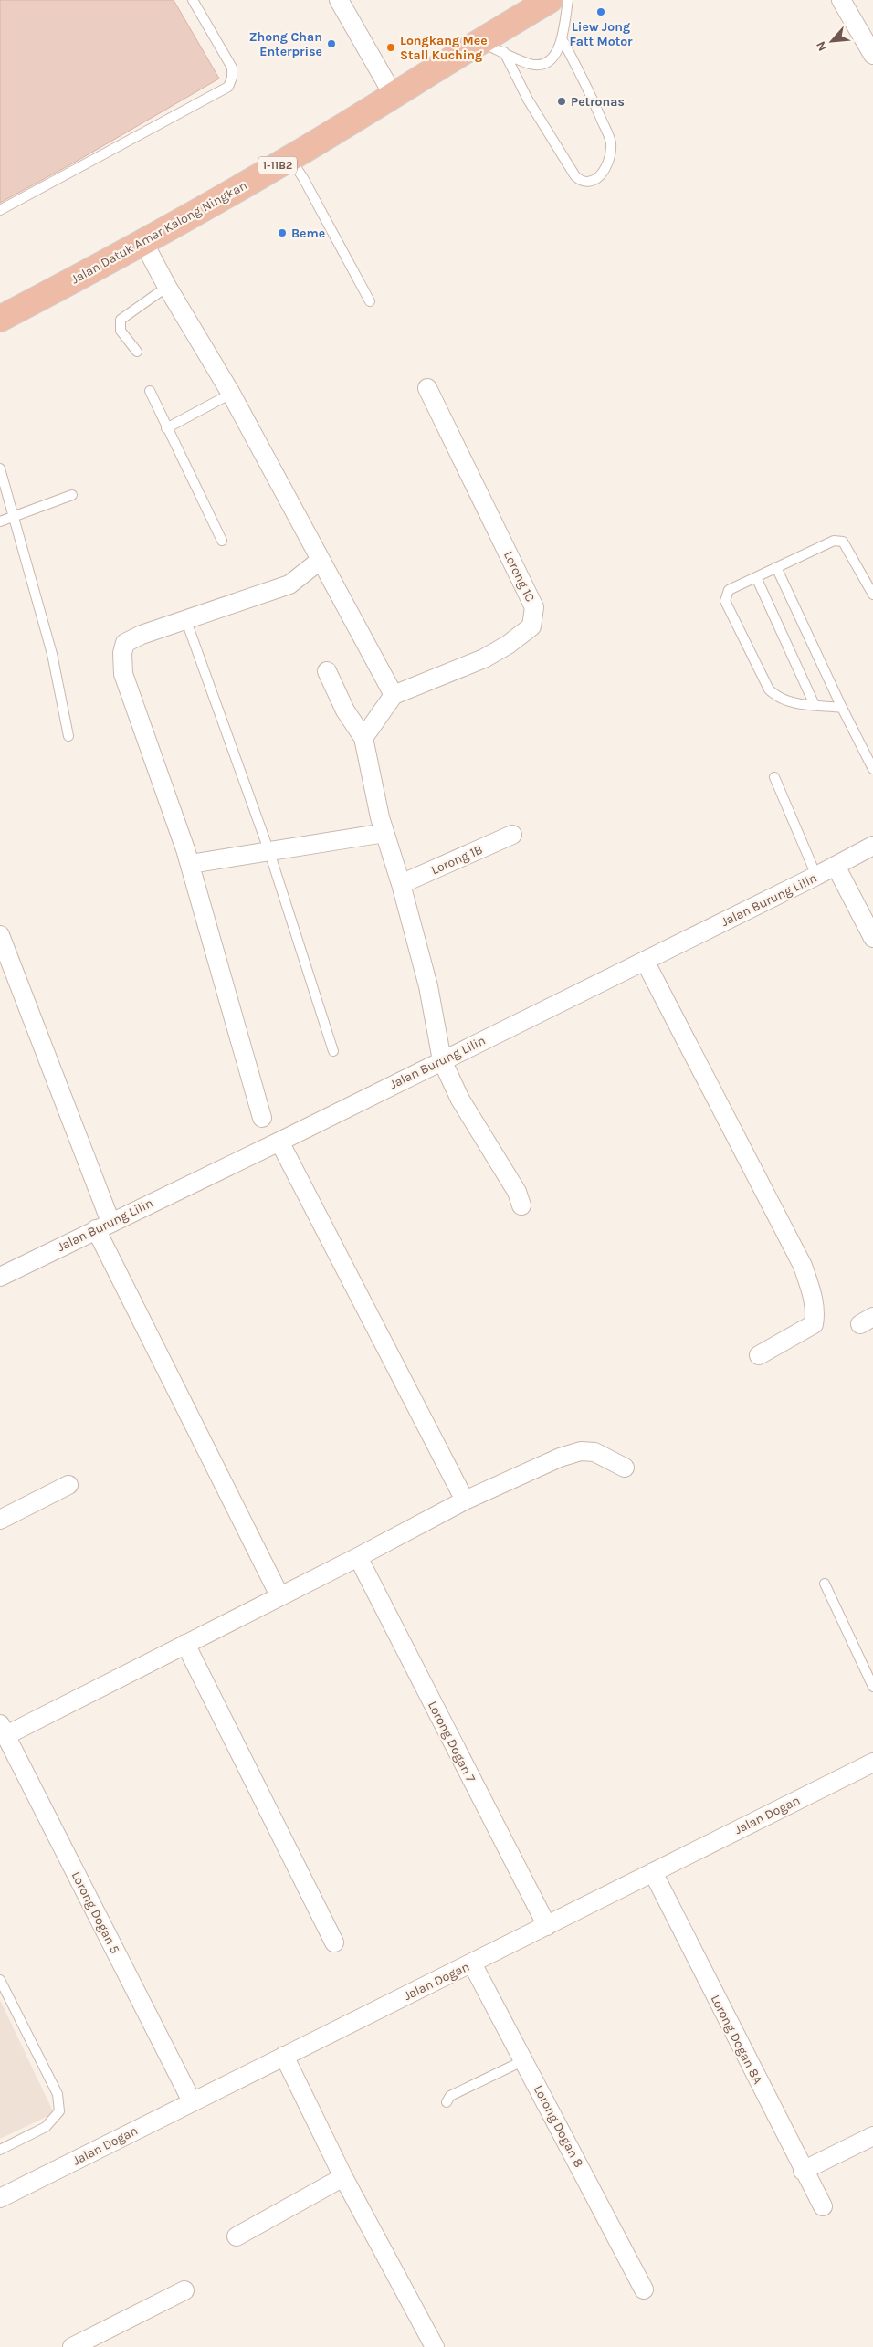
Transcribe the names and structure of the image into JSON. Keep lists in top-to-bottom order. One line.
{"streets":{"highway":["1-11B2","Jalan Datuk Amar Kalong Ningkan"],"street":["Lorong 1C","Lorong 1B","Jalan Burung Lilin","Lorong Dogan 7","Jalan Dogan","Lorong Dogan 5","Lorong Dogan 8A","Lorong Dogan 8"]},"crossings":[["Lorong Dogan 7","Jalan Dogan"],["Jalan Dogan","Lorong Dogan 5"],["Jalan Dogan","Lorong Dogan 8A"],["Jalan Dogan","Lorong Dogan 8"]],"places":["Liew Jong Fatt Motor","Zhong Chan Enterprise","Longkang Mee Stall Kuching","Petronas","Beme"],"north":"bottom left"}
